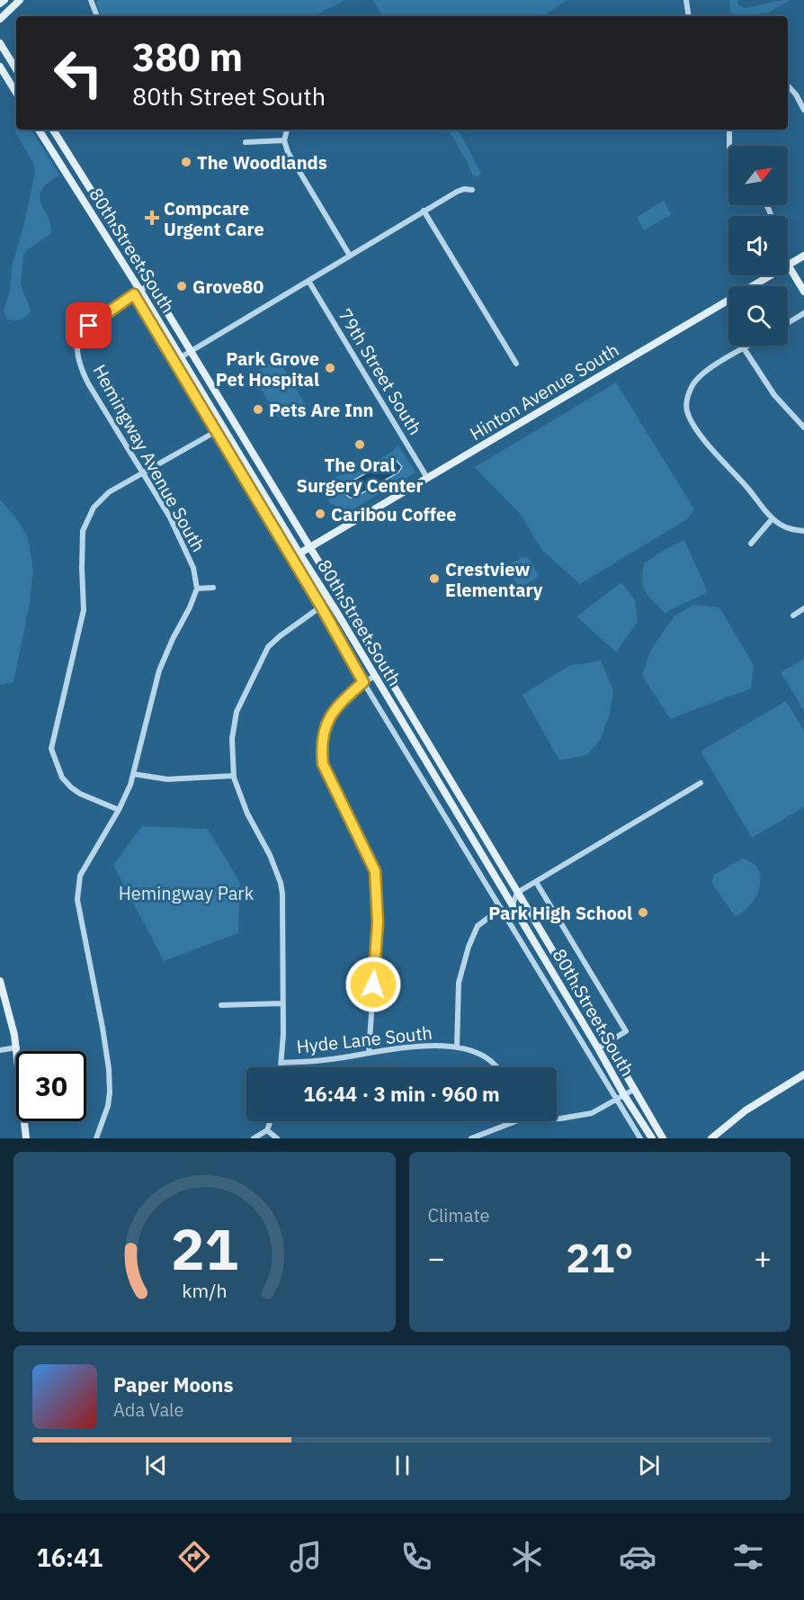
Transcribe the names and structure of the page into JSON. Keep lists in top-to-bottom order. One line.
{"streets":{"main road":["80th Street South","Hinton Avenue South"],"street":["79th Street South","Hemingway Avenue South","Hyde Lane South"]},"crossings":[["80th Street South","Hinton Avenue South"],["80th Street South","Hemingway Avenue South"],["79th Street South","Hinton Avenue South"]],"parks":["Hemingway Park"],"places":{"other":["The Woodlands","Grove80","Park Grove Pet Hospital","Pets Are Inn","The Oral Surgery Center","Caribou Coffee","Crestview Elementary","Park High School"],"health":["Compcare Urgent Care"]},"north":"top right","page":{"turn":["380 m","80th Street South"],"limit":"30","trip":"16:44 · 3 min · 960 m","tile":"Climate","heat":["−","21°","+"],"song":["Paper Moons","Ada Vale"],"tabs":"16:41","gauge":["21","km/h"]}}
